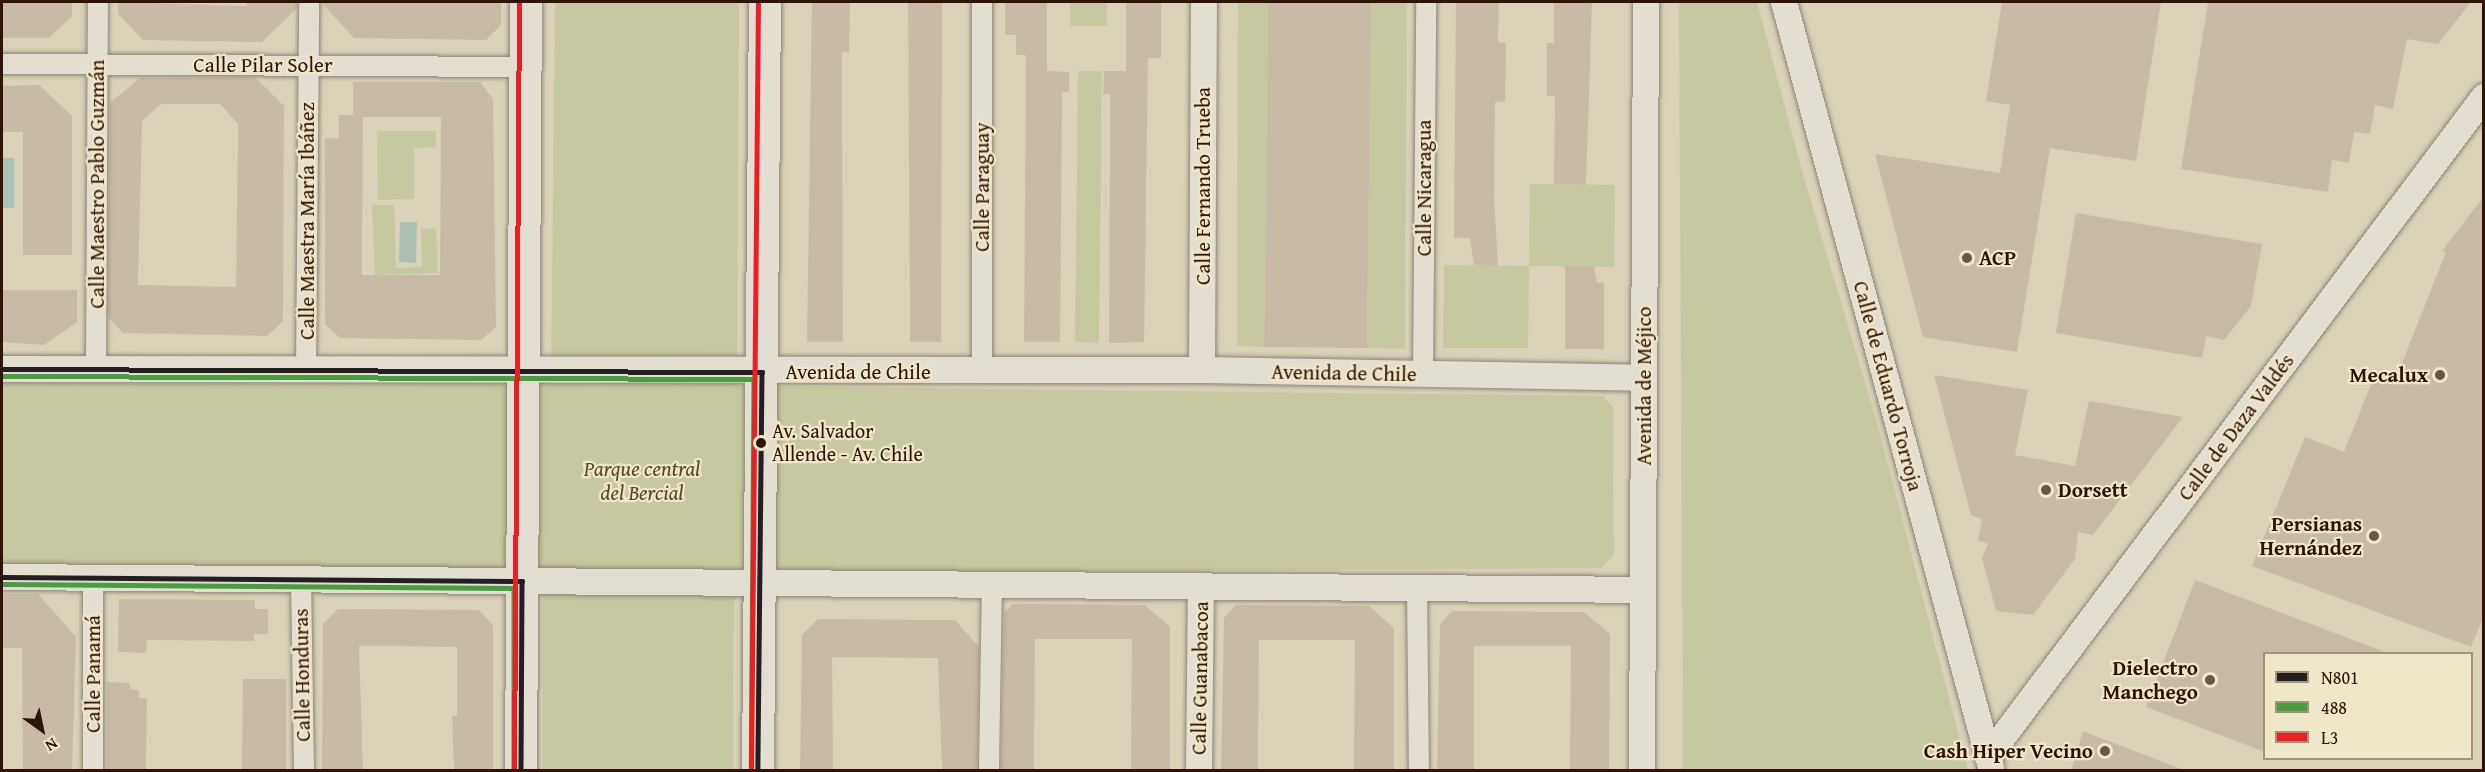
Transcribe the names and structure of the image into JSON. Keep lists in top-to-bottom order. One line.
{"streets":{"street":["Calle Pilar Soler","Calle Maestro Pablo Guzmán","Calle Fernando Trueba","Calle Paraguay","Calle Nicaragua","Calle Maestra María Ibáñez","Avenida de Chile","Avenida de Méjico","Calle de Eduardo Torroja","Calle de Daza Valdés","Calle Panamá","Calle Honduras","Calle Guanabacoa"]},"crossings":[["Calle Pilar Soler","Calle Maestro Pablo Guzmán"],["Calle Pilar Soler","Calle Maestra María Ibáñez"],["Calle Maestro Pablo Guzmán","Avenida de Chile"],["Calle Fernando Trueba","Avenida de Chile"],["Calle Paraguay","Avenida de Chile"],["Calle Nicaragua","Avenida de Chile"],["Calle Maestra María Ibáñez","Avenida de Chile"],["Avenida de Chile","Avenida de Méjico"],["Calle de Eduardo Torroja","Calle de Daza Valdés"]],"parks":["Parque central del Bercial"],"places":["ACP","Mecalux","Av. Salvador Allende - Av. Chile","Dorsett","Persianas Hernández","Dielectro Manchego","Cash Hiper Vecino"],"lines":["transit line L3","transit line N801","transit line 488"],"legend":["N801","488","L3"],"north":"bottom right"}
